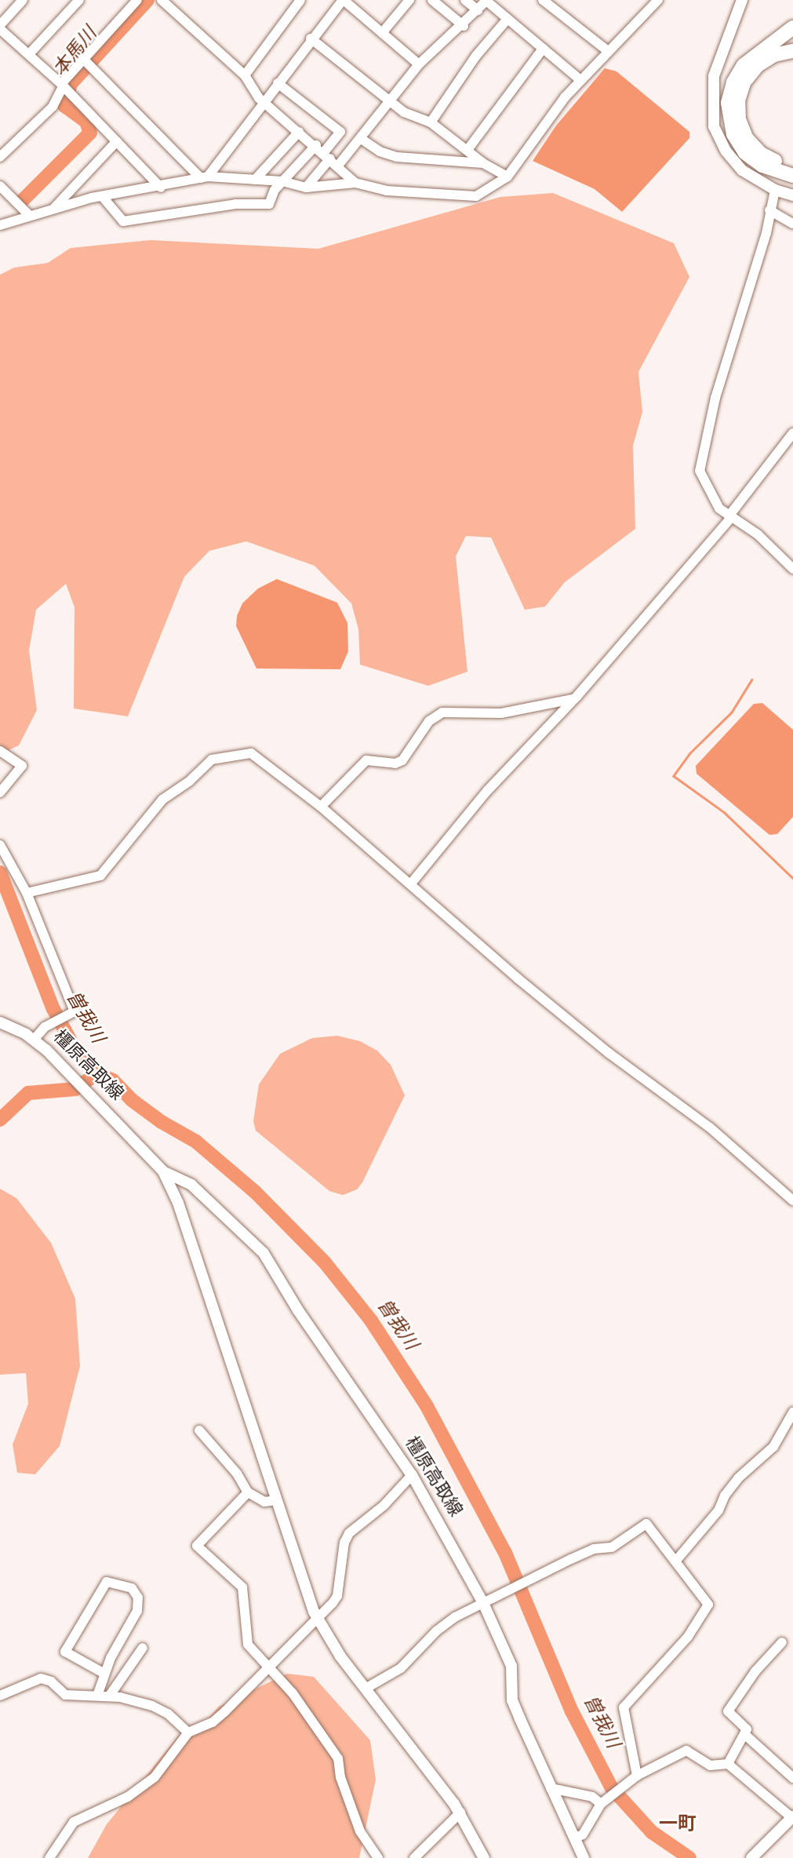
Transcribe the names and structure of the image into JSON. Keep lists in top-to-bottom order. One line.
{"streets":{"main road":["橿原高取線"]},"districts":["一町"],"water":["本馬川","曽我川"]}
